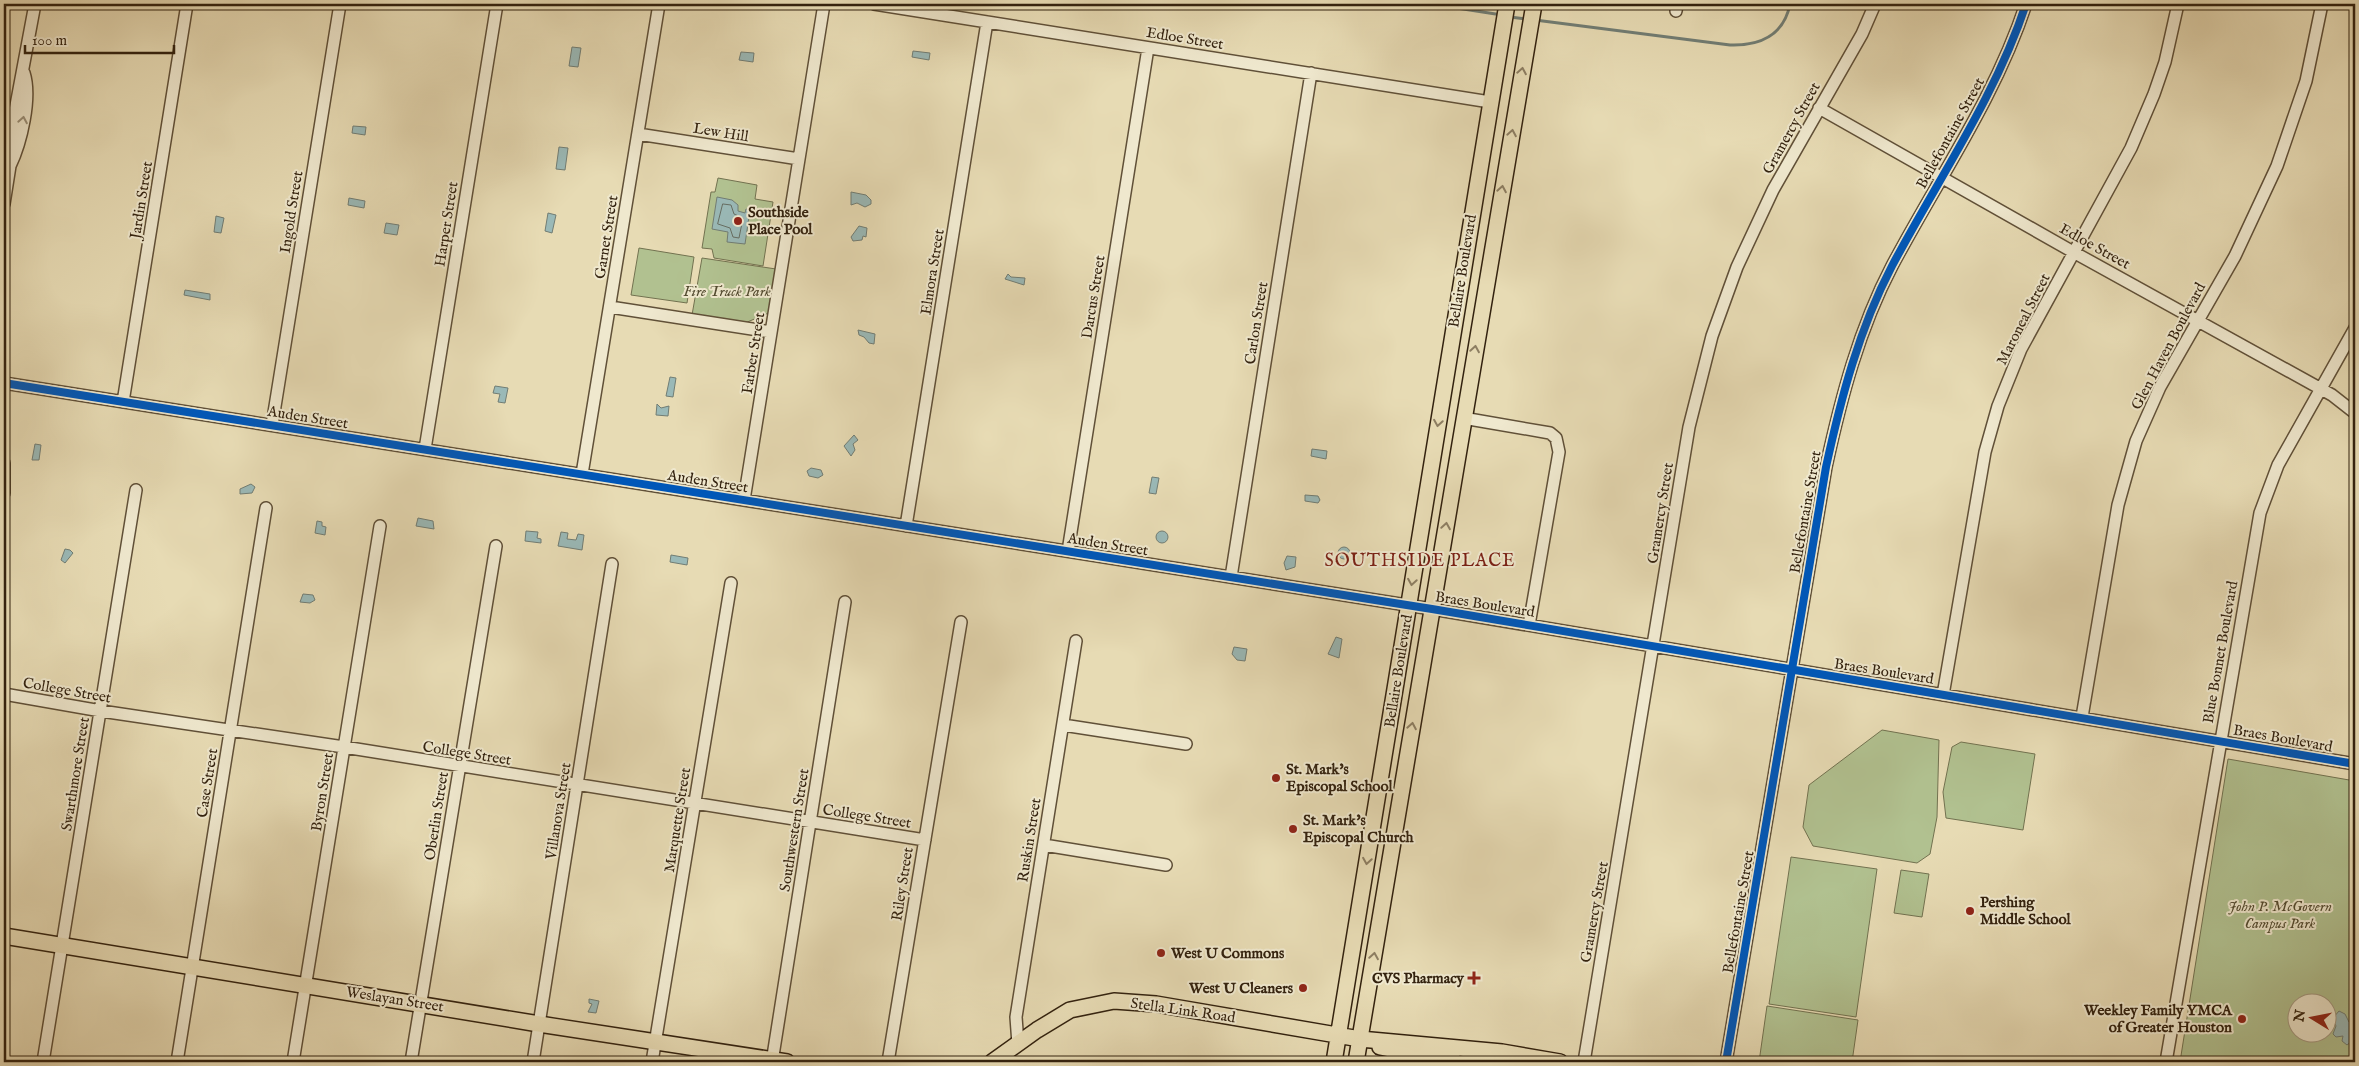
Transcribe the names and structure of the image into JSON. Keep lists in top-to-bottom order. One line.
{"streets":{"main road":["Bellaire Boulevard","Weslayan Street","Stella Link Road"],"street":["Edloe Street","Gramercy Street","Lew Hill","Bellefontaine Street","Jardin Street","Ingold Street","Harper Street","Garnet Street","Elmora Street","Darcus Street","Maroneal Street","Carlon Street","Glen Haven Boulevard","Farber Street","Auden Street","Braes Boulevard","Blue Bonnet Boulevard","College Street","Swarthmore Street","Case Street","Byron Street","Villanova Street","Oberlin Street","Marquette Street","Southwestern Street","Ruskin Street","Riley Street"]},"crossings":[["Edloe Street","Gramercy Street"],["Edloe Street","Bellefontaine Street"],["Edloe Street","Bellaire Boulevard"],["Edloe Street","Elmora Street"],["Edloe Street","Darcus Street"],["Edloe Street","Maroneal Street"],["Edloe Street","Carlon Street"],["Edloe Street","Glen Haven Boulevard"],["Edloe Street","Blue Bonnet Boulevard"],["Gramercy Street","Braes Boulevard"],["Lew Hill","Garnet Street"],["Lew Hill","Farber Street"],["Bellefontaine Street","Braes Boulevard"],["Jardin Street","Auden Street"],["Ingold Street","Auden Street"],["Harper Street","Auden Street"],["Garnet Street","Auden Street"],["Bellaire Boulevard","Auden Street"],["Bellaire Boulevard","Braes Boulevard"],["Bellaire Boulevard","Stella Link Road"],["Elmora Street","Auden Street"],["Darcus Street","Auden Street"],["Maroneal Street","Braes Boulevard"],["Carlon Street","Auden Street"],["Glen Haven Boulevard","Braes Boulevard"],["Farber Street","Auden Street"],["Auden Street","Braes Boulevard"],["Braes Boulevard","Blue Bonnet Boulevard"],["College Street","Swarthmore Street"],["College Street","Case Street"],["College Street","Byron Street"],["College Street","Villanova Street"],["College Street","Oberlin Street"],["College Street","Marquette Street"],["College Street","Southwestern Street"],["College Street","Riley Street"],["Swarthmore Street","Weslayan Street"],["Case Street","Weslayan Street"],["Byron Street","Weslayan Street"],["Villanova Street","Weslayan Street"],["Oberlin Street","Weslayan Street"],["Marquette Street","Weslayan Street"],["Southwestern Street","Weslayan Street"],["Ruskin Street","Stella Link Road"]],"districts":["SOUTHSIDE PLACE"],"parks":["Fire Truck Park","John P. McGovern Campus Park"],"places":{"other":["Southside Place Pool","St. Mark's Episcopal School","St. Mark's Episcopal Church","Pershing Middle School","West U Commons","West U Cleaners","Weekley Family YMCA of Greater Houston"],"health":["CVS Pharmacy"]},"scale_bar":"100 m","north":"left"}
